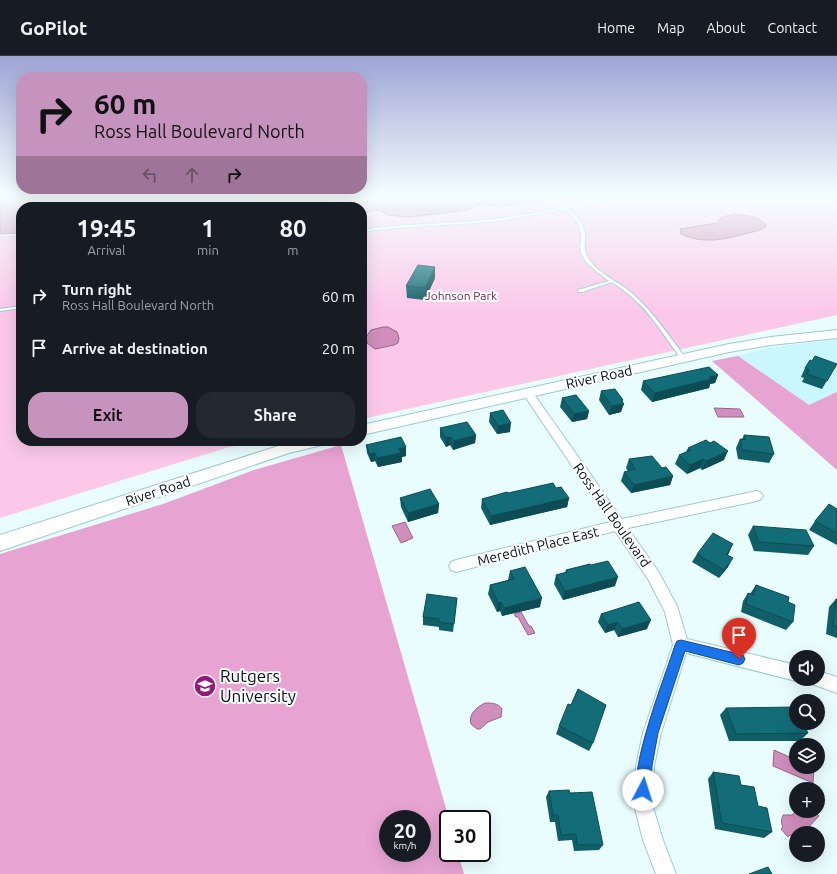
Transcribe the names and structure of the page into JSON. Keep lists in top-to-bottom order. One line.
{"streets":{"street":["River Road","Ross Hall Boulevard","Meredith Place East"]},"crossings":[["River Road","Ross Hall Boulevard"],["Ross Hall Boulevard","Meredith Place East"]],"parks":["Johnson Park"],"places":{"school or university":["Rutgers University"]},"page":{"header":"GoPilot","nav":["Home","Map","About","Contact"],"turn":["60 m","Ross Hall Boulevard North"],"eta":["19:45","Arrival","1","min","80","m"],"list":[{"name":"Turn right","note":"Ross Hall Boulevard North","value":"60 m"},{"name":"Arrive at destination","value":"20 m"}],"buttons":["Exit","Share"],"map_buttons":["+","−"],"speed":"20 km/h","limit":"30"}}
